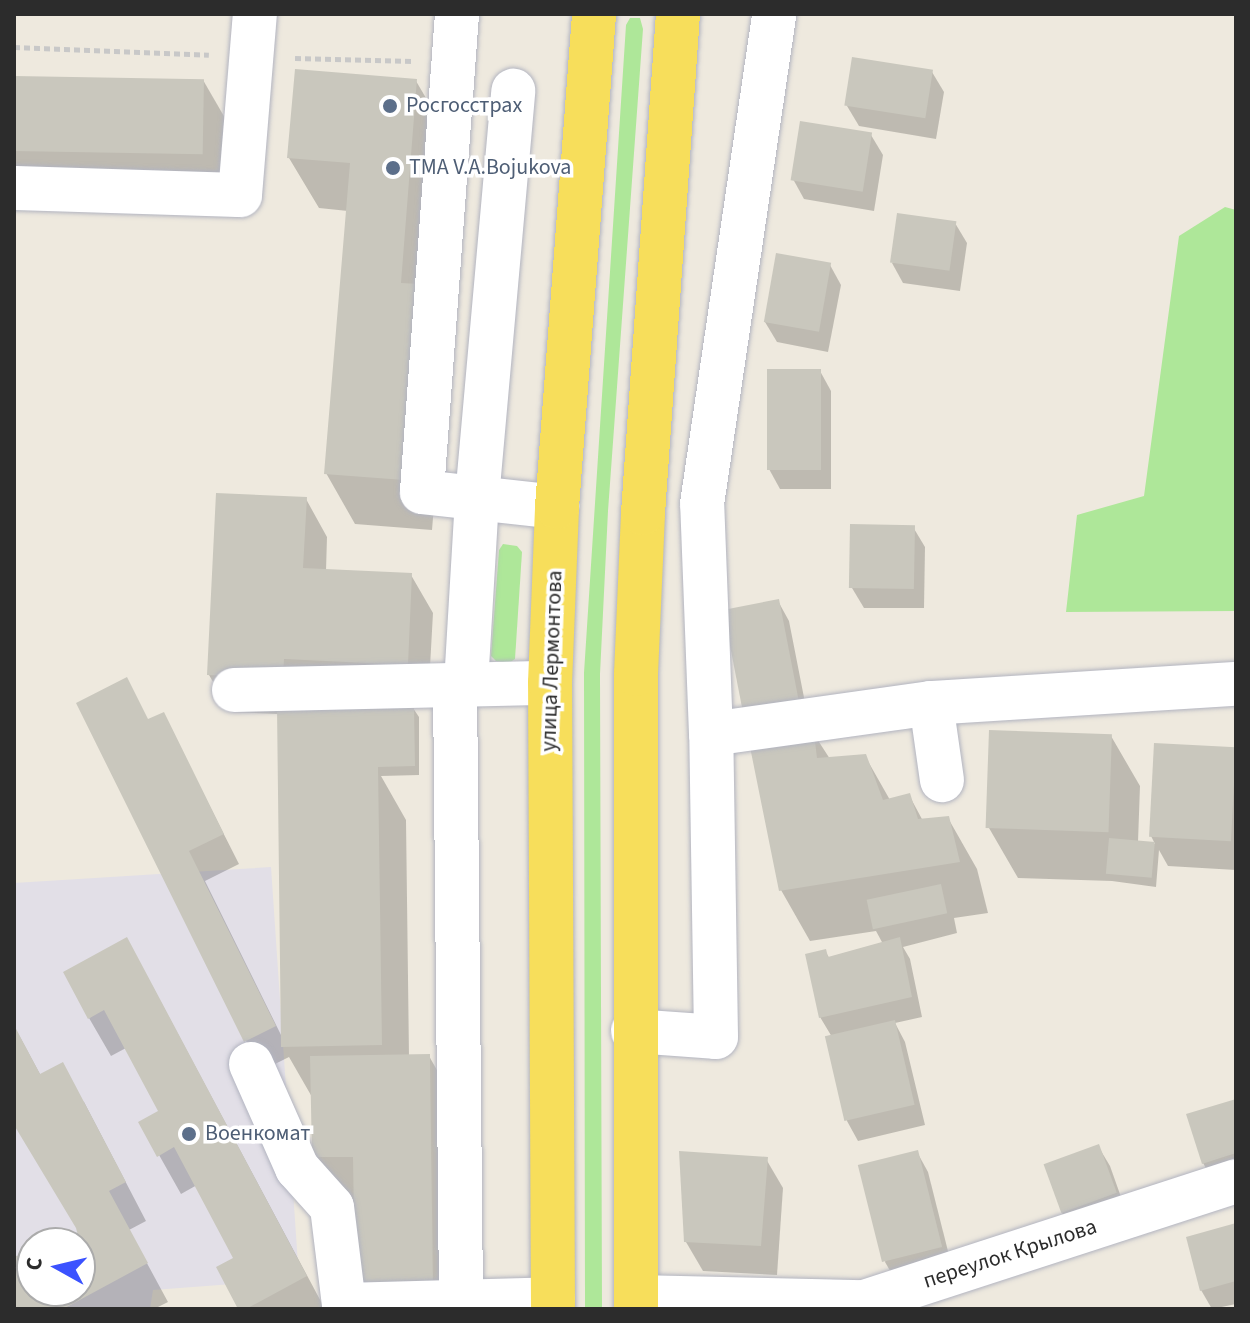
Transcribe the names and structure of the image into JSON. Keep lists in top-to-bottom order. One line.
{"streets":{"main road":["улица Лермонтова"],"street":["переулок Крылова"]},"places":["Росгосстрах","TMA V.A.Bojukova","Военкомат"],"north":"left"}
